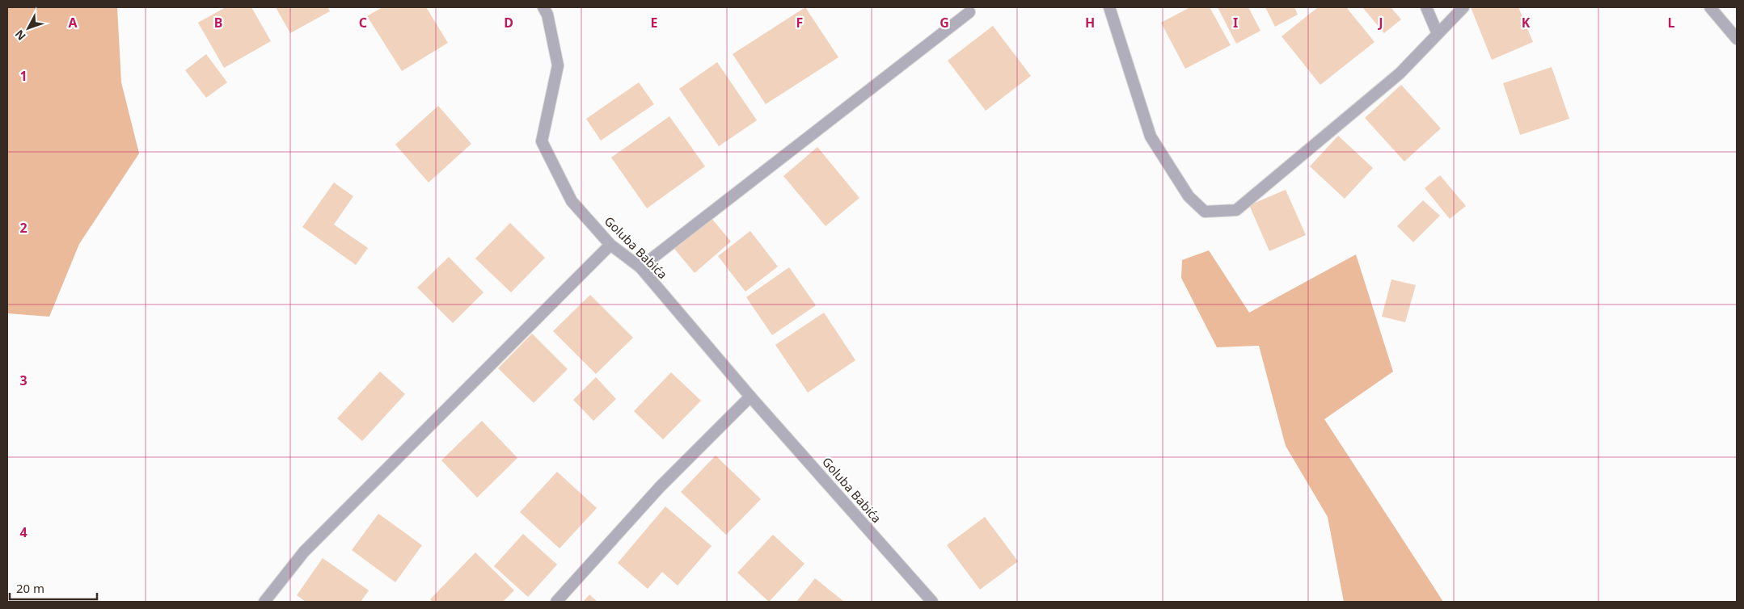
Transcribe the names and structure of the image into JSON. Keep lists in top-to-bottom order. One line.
{"streets":{"street":["Goluba Babića"]},"scale_bar":"20 m","north":"bottom left","grid":{"columns":["A","B","C","D","E","F","G","H","I","J","K","L"],"rows":["1","2","3","4"]}}
